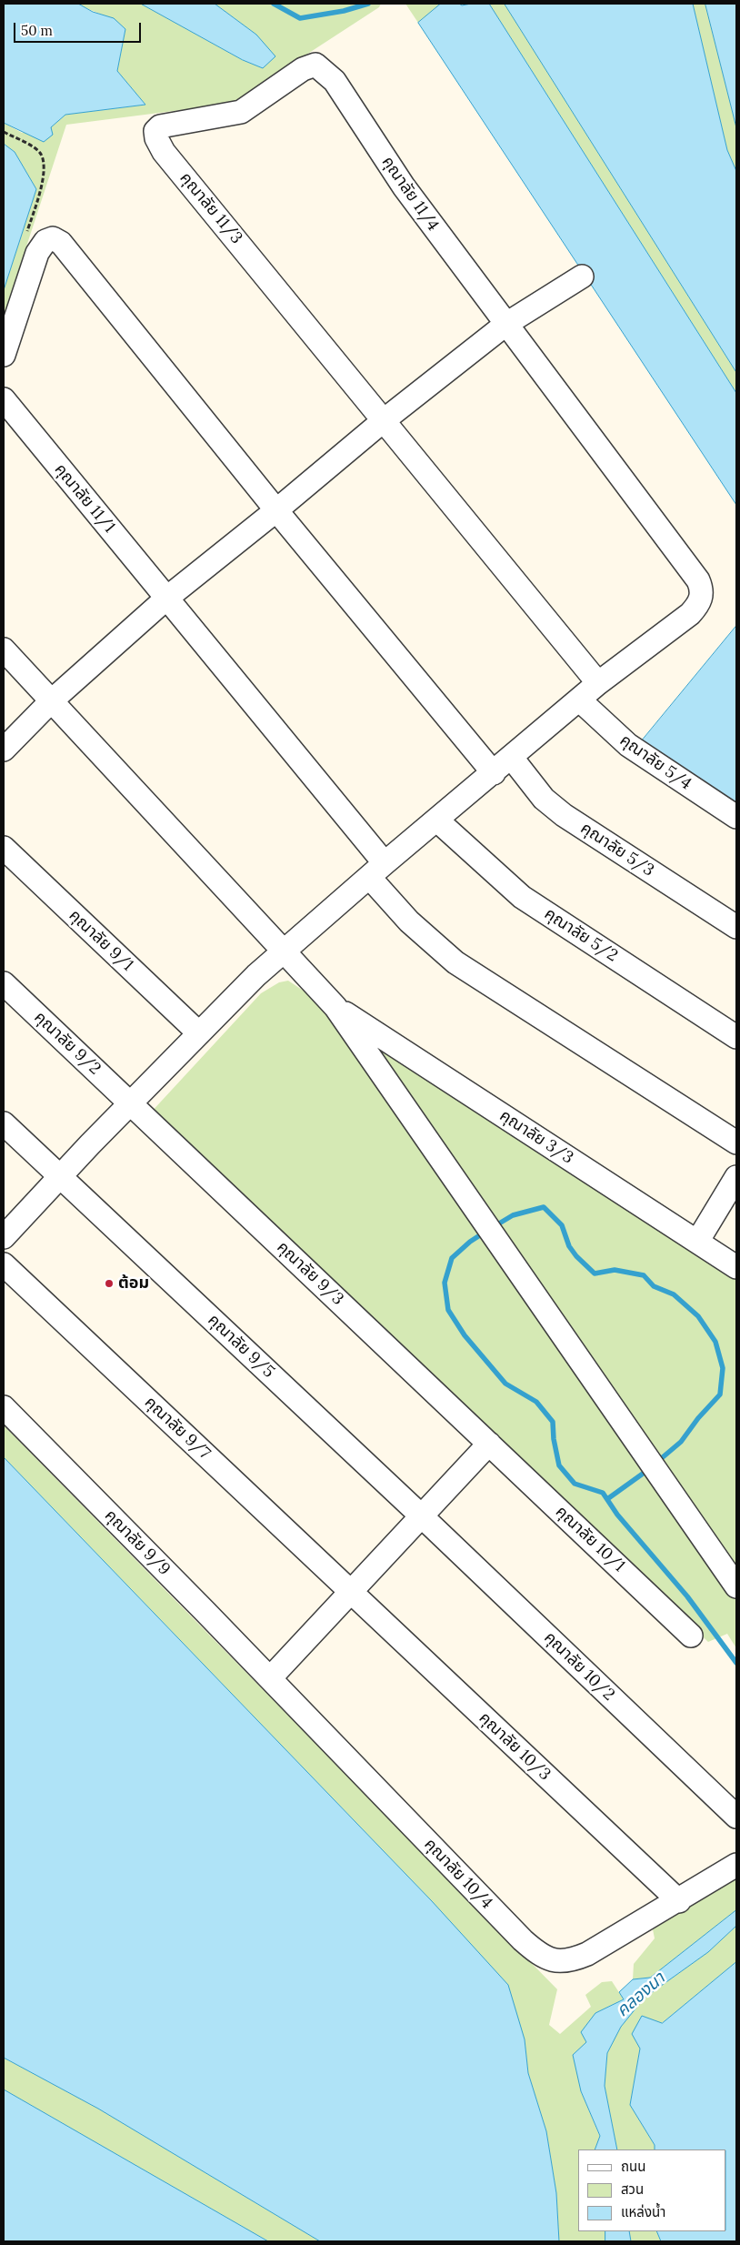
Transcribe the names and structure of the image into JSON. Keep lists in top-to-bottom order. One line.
{"streets":{"street":["คุณาลัย 11/4","คุณาลัย 11/3","คุณาลัย 11/1","คุณาลัย 5/4","คุณาลัย 5/3","คุณาลัย 5/2","คุณาลัย 9/1","คุณาลัย 9/2","คุณาลัย 3/3","คุณาลัย 9/3","คุณาลัย 9/5","คุณาลัย 9/7","คุณาลัย 10/1","คุณาลัย 9/9","คุณาลัย 10/2","คุณาลัย 10/3","คุณาลัย 10/4"]},"crossings":[["คุณาลัย 11/4","คุณาลัย 11/3"],["คุณาลัย 11/4","คุณาลัย 11/1"],["คุณาลัย 11/4","คุณาลัย 5/4"],["คุณาลัย 11/4","คุณาลัย 5/3"],["คุณาลัย 11/4","คุณาลัย 5/2"],["คุณาลัย 11/4","คุณาลัย 9/1"],["คุณาลัย 11/4","คุณาลัย 9/2"],["คุณาลัย 11/4","คุณาลัย 9/3"],["คุณาลัย 11/4","คุณาลัย 9/5"],["คุณาลัย 9/2","คุณาลัย 9/3"],["คุณาลัย 9/3","คุณาลัย 10/1"],["คุณาลัย 9/5","คุณาลัย 10/2"],["คุณาลัย 9/7","คุณาลัย 10/3"],["คุณาลัย 9/9","คุณาลัย 10/4"],["คุณาลัย 10/3","คุณาลัย 10/4"]],"water":["คลองนา"],"places":["ต้อม"],"legend":["ถนน","สวน","แหล่งน้ำ"],"scale_bar":"50 m"}
